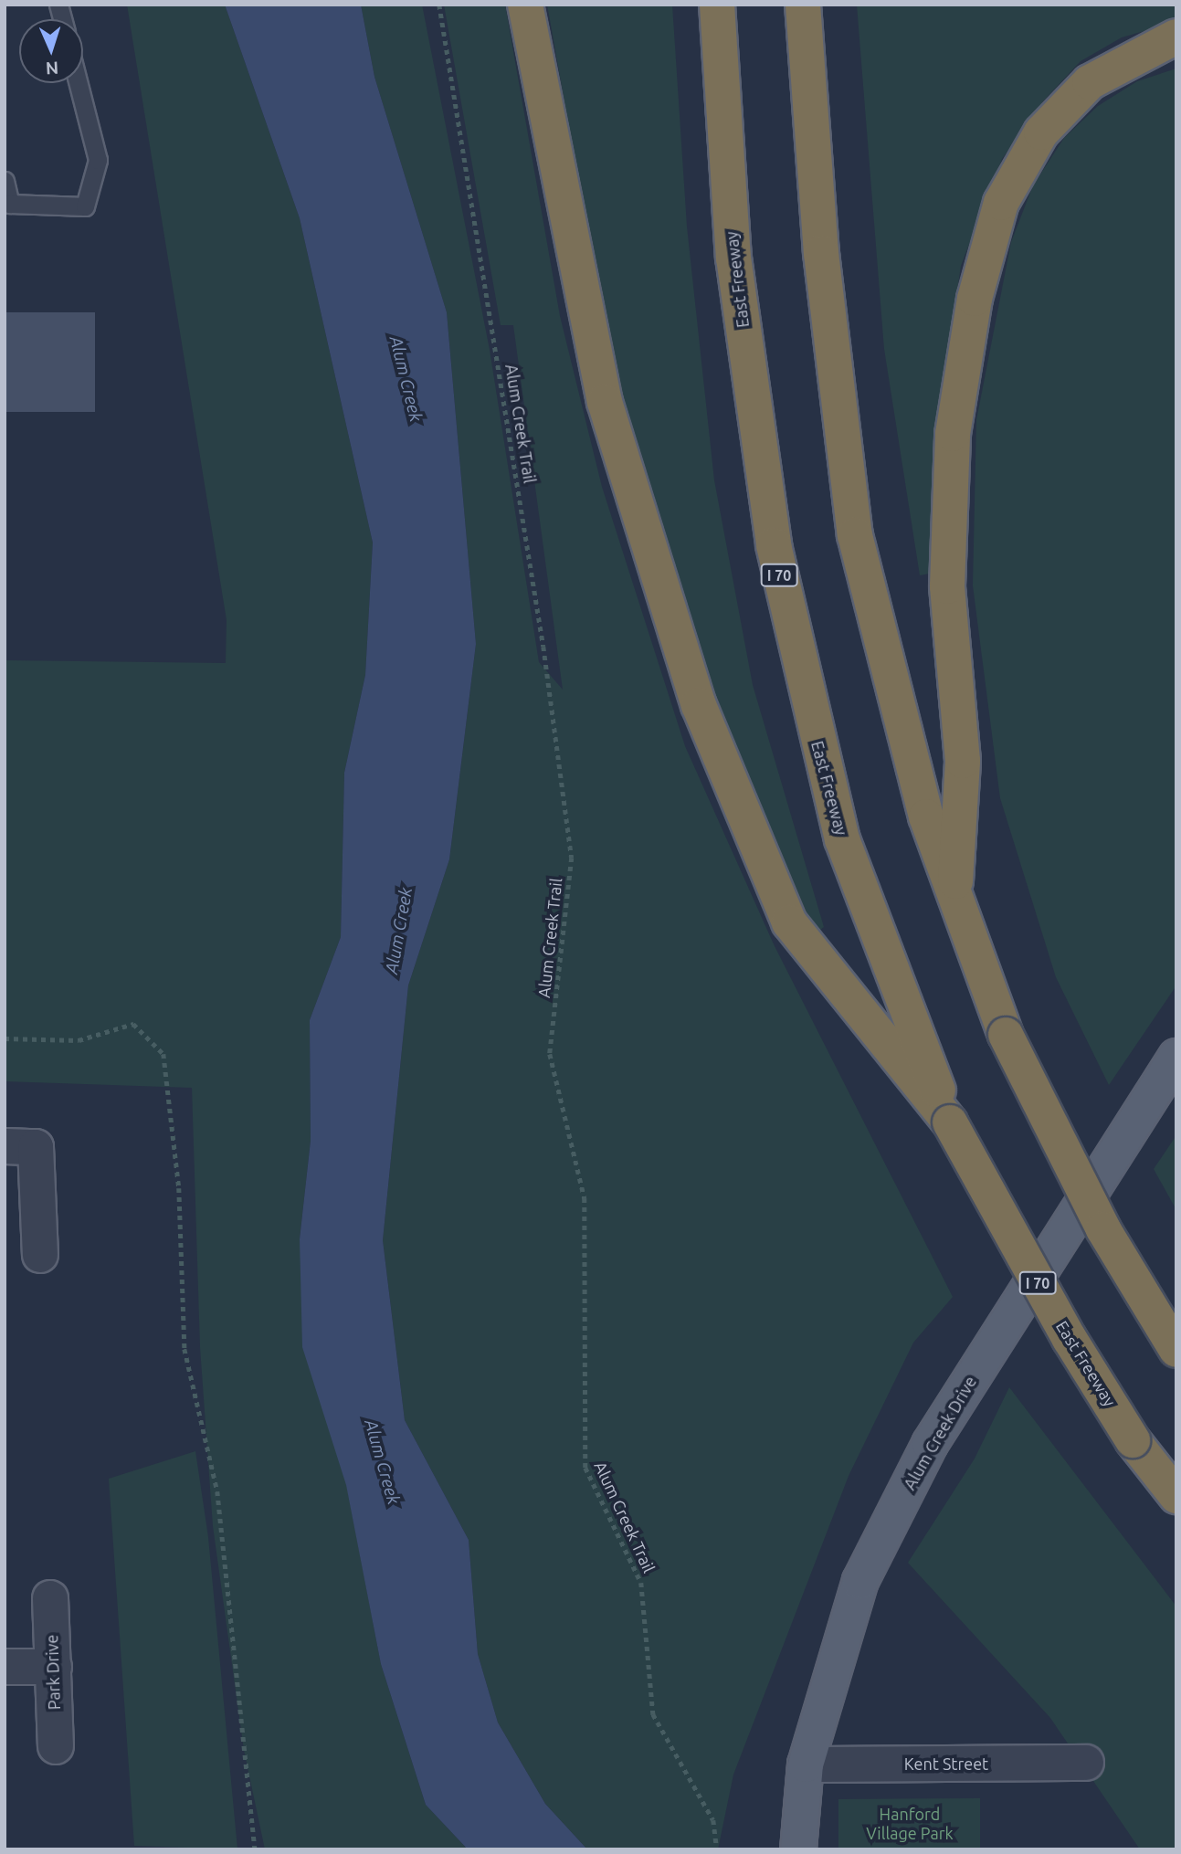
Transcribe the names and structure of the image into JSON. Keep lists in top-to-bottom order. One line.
{"streets":{"highway":["East Freeway","I 70"],"main road":["Alum Creek Drive"],"street":["Park Drive","Kent Street"],"path":["Alum Creek Trail"]},"crossings":[["Alum Creek Drive","Kent Street"]],"water":["Alum Creek"],"parks":["Hanford Village Park"],"north":"bottom"}
